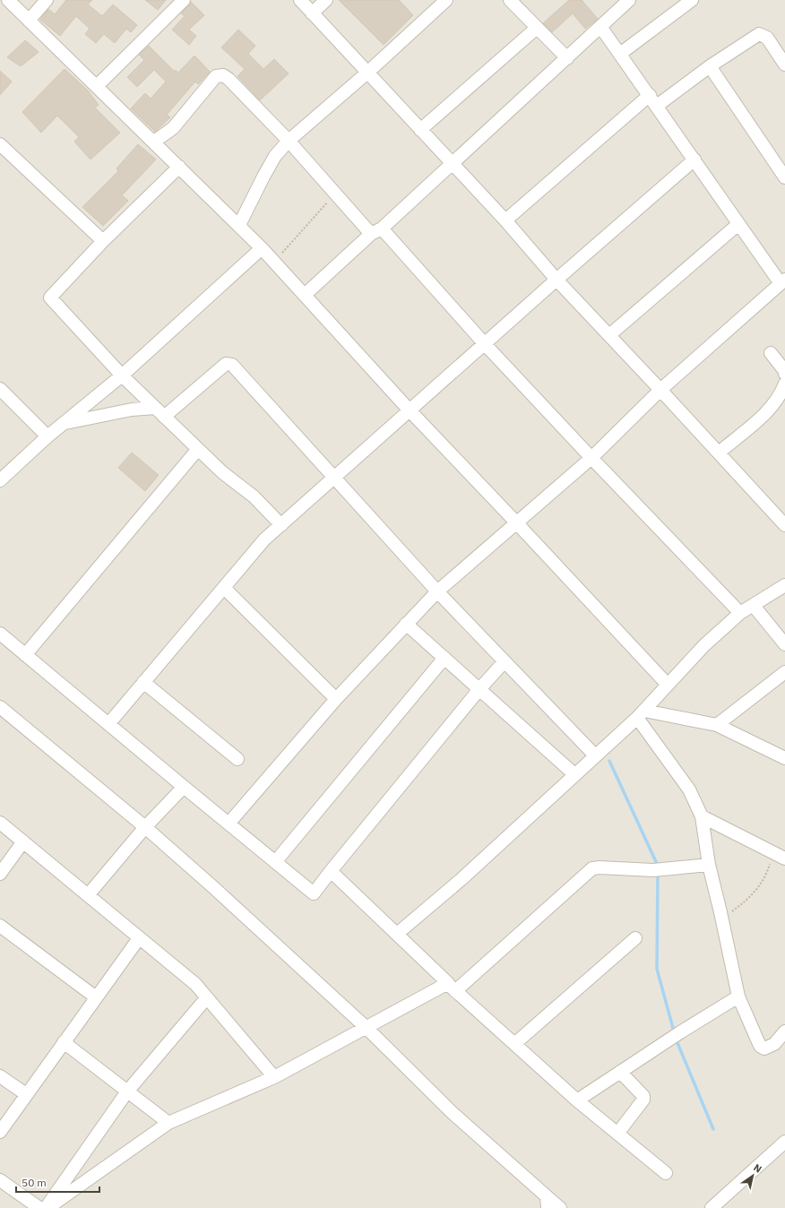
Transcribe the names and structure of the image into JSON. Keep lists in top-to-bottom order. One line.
{"scale_bar":"50 m","north":"top right"}
